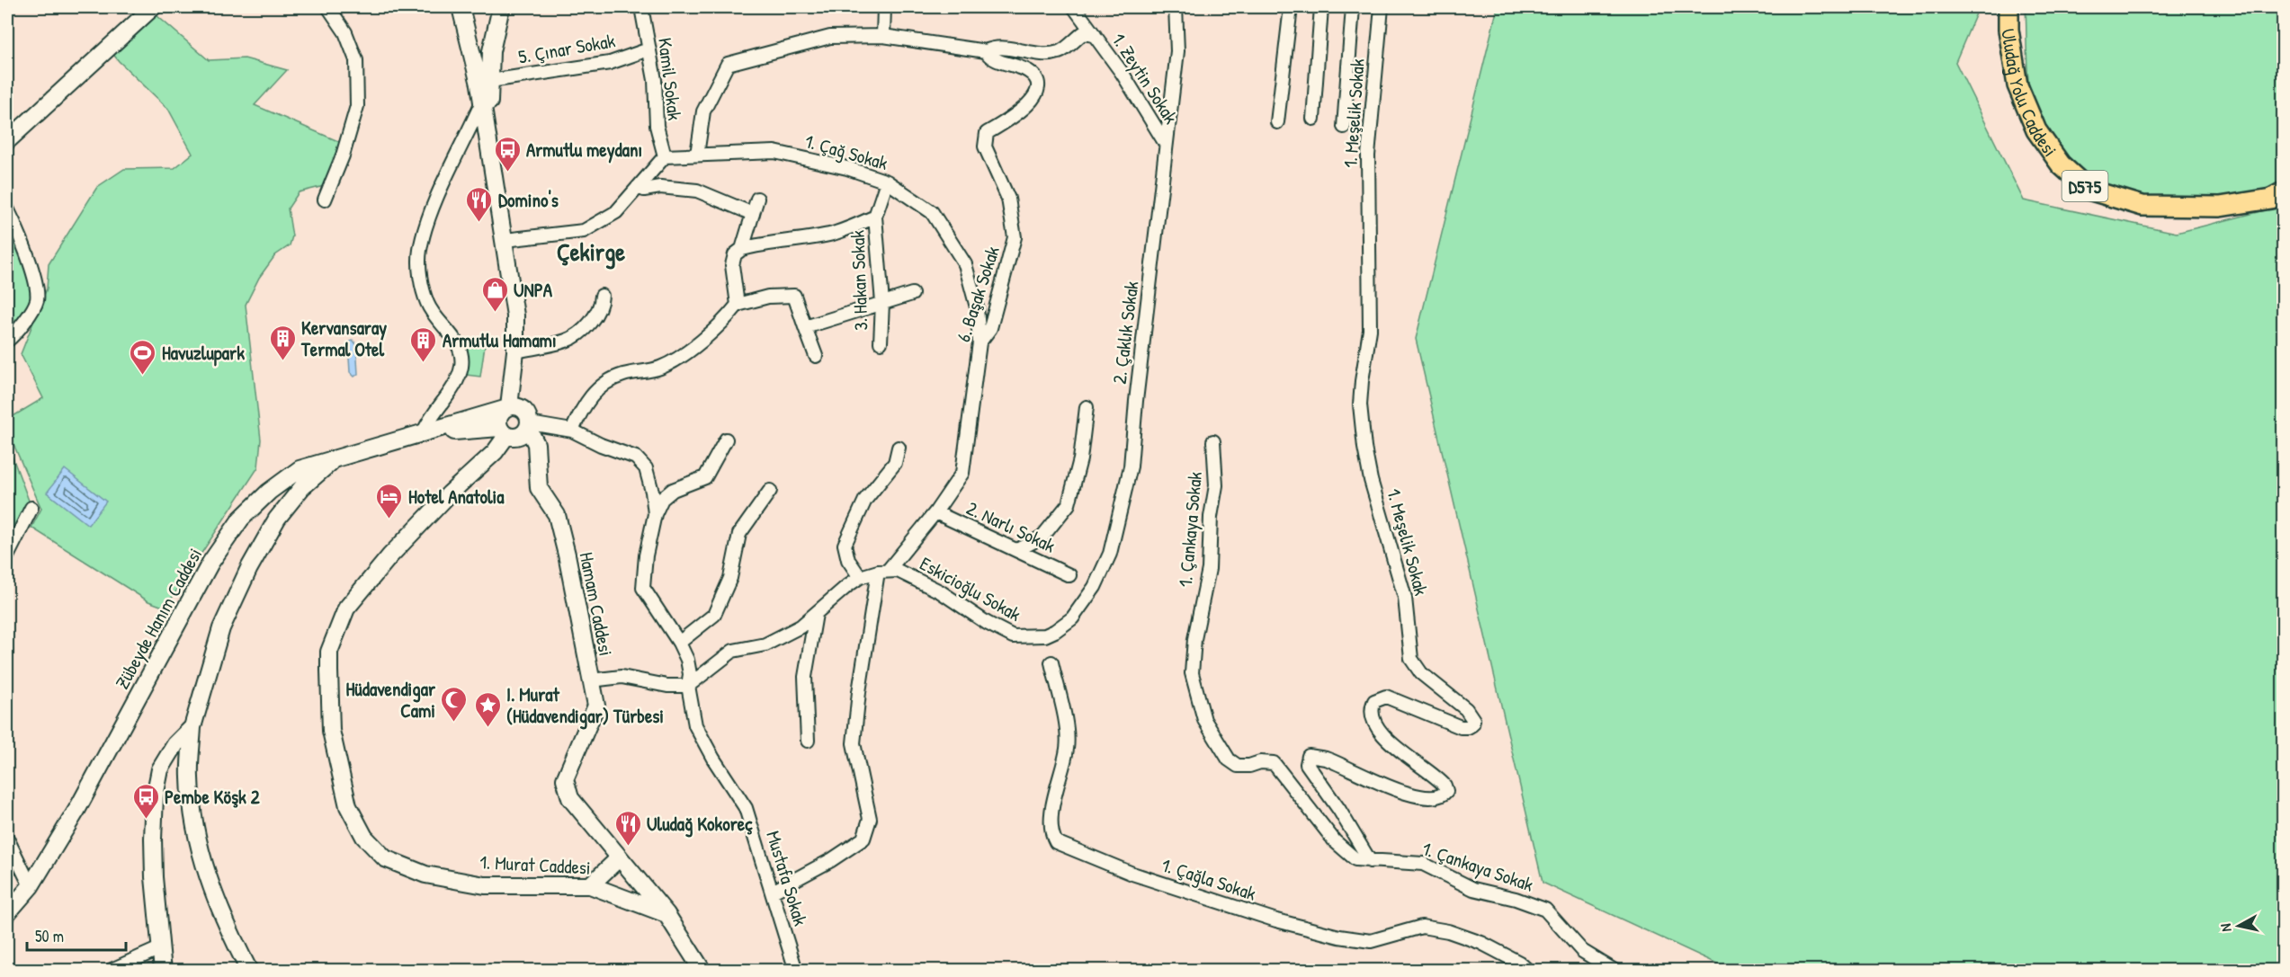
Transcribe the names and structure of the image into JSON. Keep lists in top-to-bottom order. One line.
{"streets":{"main road":["Uludağ Yolu Caddesi","D575","Hamam Caddesi","Zübeyde Hanım Caddesi","1. Murat Caddesi"],"street":["5. Çınar Sokak","1. Zeytin Sokak","Kamil Sokak","1. Meşelik Sokak","1. Çağ Sokak","3. Hakan Sokak","6. Başak Sokak","2. Çaklık Sokak","2. Narlı Sokak","1. Çankaya Sokak","Eskicioğlu Sokak","Mustafa Sokak","1. Çağla Sokak"]},"crossings":[["5. Çınar Sokak","Kamil Sokak"],["1. Zeytin Sokak","2. Çaklık Sokak"],["Kamil Sokak","1. Çağ Sokak"],["1. Meşelik Sokak","1. Çankaya Sokak"],["1. Çağ Sokak","3. Hakan Sokak"],["1. Çağ Sokak","6. Başak Sokak"],["6. Başak Sokak","2. Narlı Sokak"],["6. Başak Sokak","Eskicioğlu Sokak"],["2. Çaklık Sokak","Eskicioğlu Sokak"],["Hamam Caddesi","1. Murat Caddesi"],["Hamam Caddesi","Mustafa Sokak"],["1. Murat Caddesi","Mustafa Sokak"]],"districts":["Çekirge"],"places":{"bus stop":["Armutlu meydanı","Pembe Köşk 2"],"restaurant":["Domino's","Uludağ Kokoreç"],"shop":["UNPA"],"building":["Kervansaray Termal Otel","Armutlu Hamamı"],"sports":["Havuzlupark"],"hotel":["Hotel Anatolia"],"mosque":["Hüdavendigar Cami"],"place":["I. Murat (Hüdavendigar) Türbesi"]},"scale_bar":"50 m","north":"left"}
